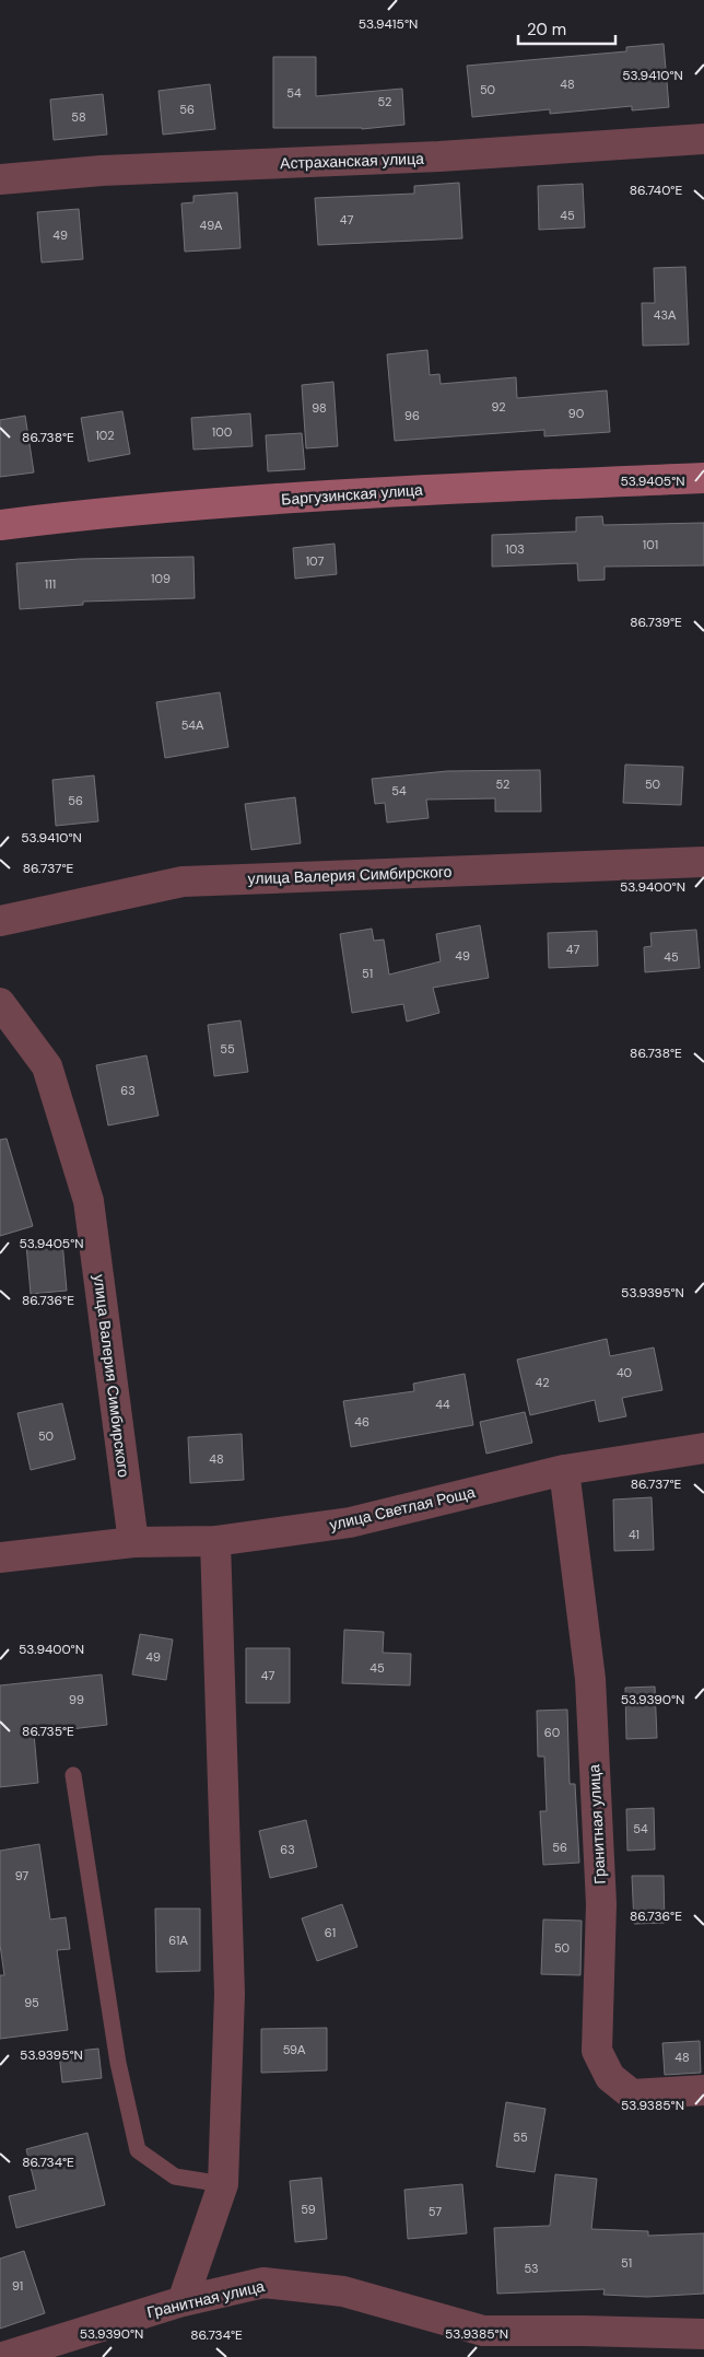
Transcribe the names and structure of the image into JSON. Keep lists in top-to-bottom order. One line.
{"streets":{"street":["Астраханская улица","Баргузинская улица","улица Валерия Симбирского","улица Светлая Роща","Гранитная улица"]},"crossings":[["улица Валерия Симбирского","улица Светлая Роща"],["улица Светлая Роща","Гранитная улица"]],"house_numbers":["48","50","54","52","56","58","45","47","49А","49","43А","92","98","90","96","100","102","101","103","107","109","111","54А","52","50","54","56","47","49","45","51","55","63","40","42","44","46","50","48","41","49","45","47","99","60","54","56","63","97","61","61А","50","95","59А","48","55","59","57","51","53","91"],"scale_bar":"20 m","coordinates":["53.9415°N","53.9410°N","86.740°E","86.738°E","53.9405°N","86.739°E","86.737°E","53.9400°N","53.9395°N","86.736°E","53.9390°N","86.735°E","53.9385°N","86.734°E"]}
